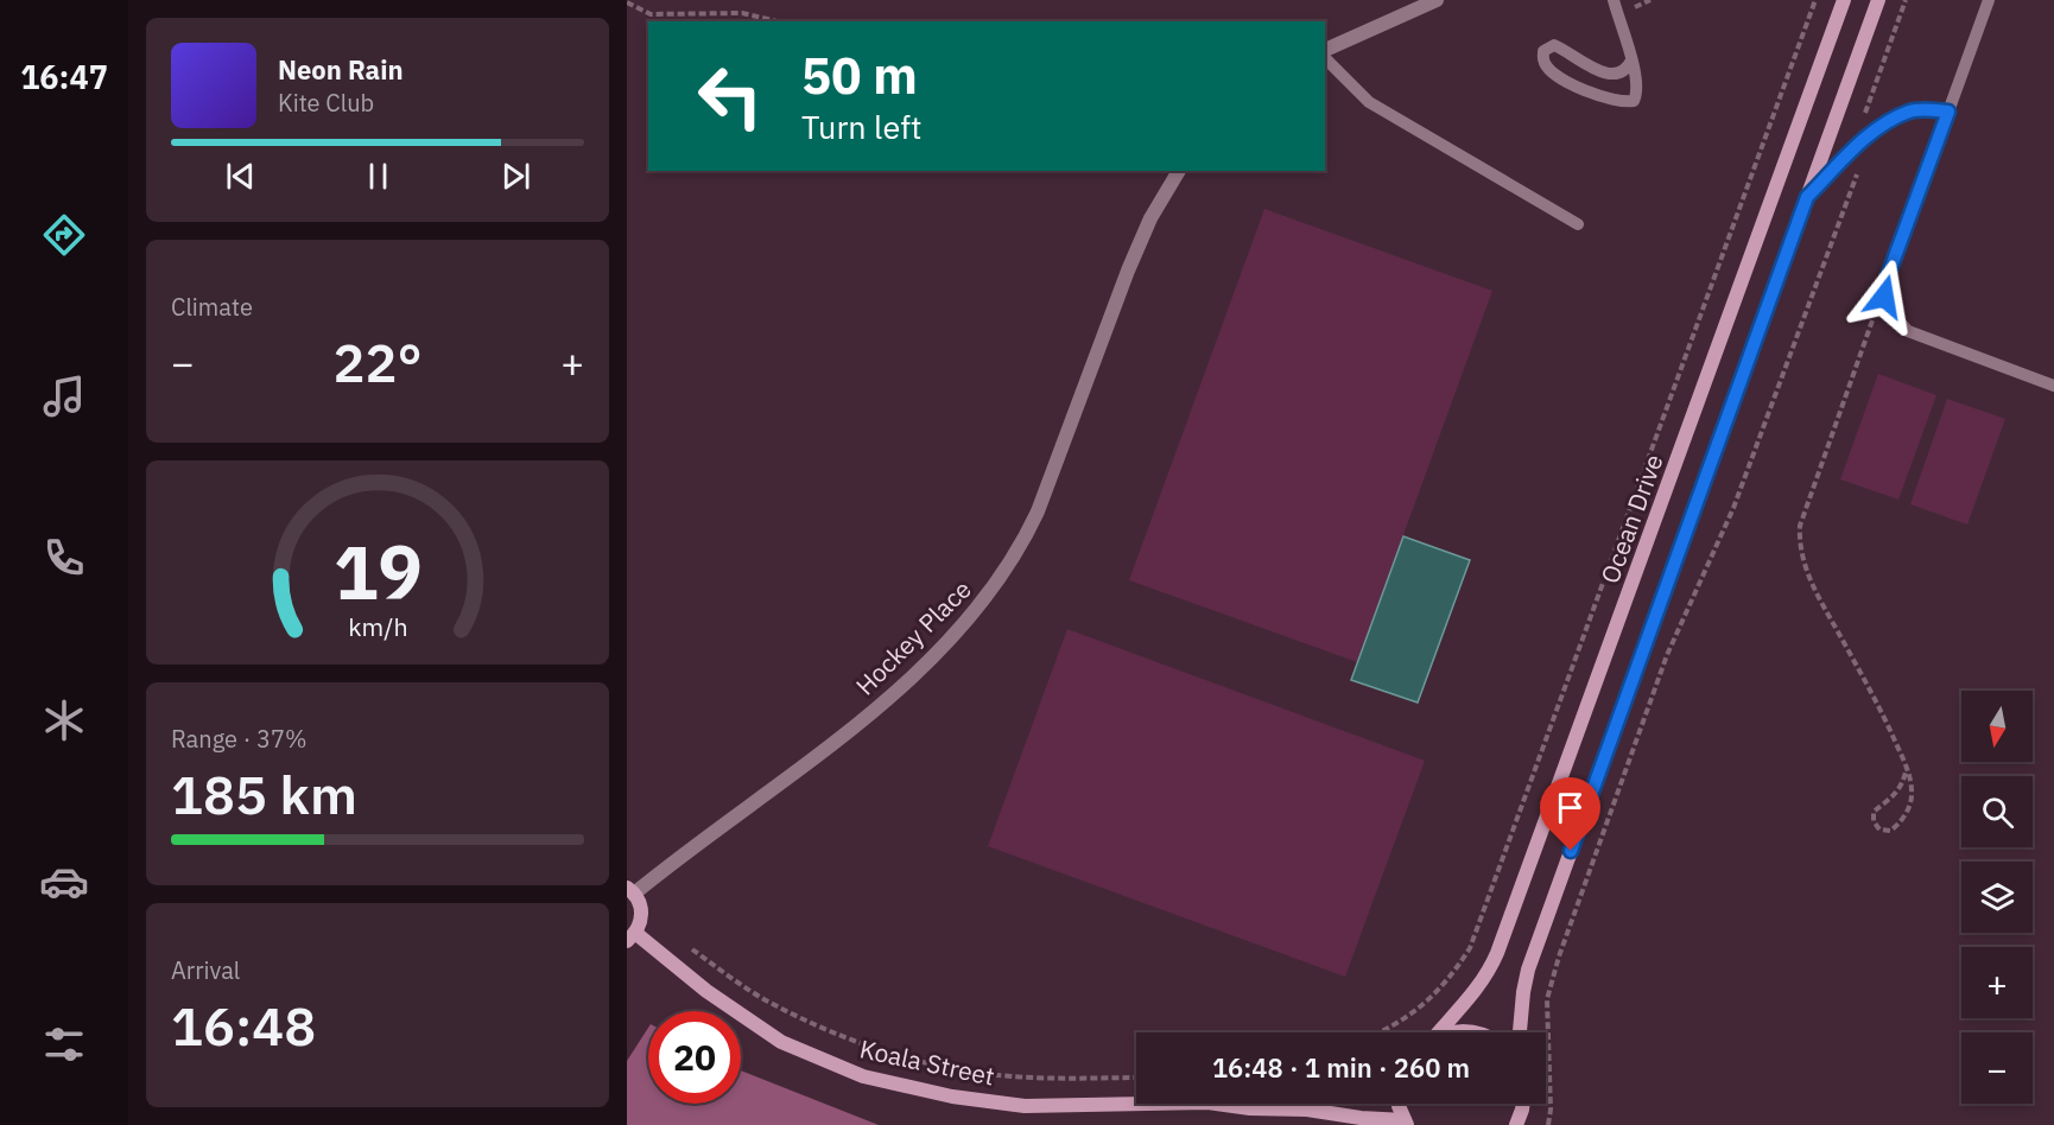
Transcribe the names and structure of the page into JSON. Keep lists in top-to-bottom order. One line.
{"streets":{"main road":["Ocean Drive","Koala Street"],"street":["Hockey Place"]},"north":"bottom","page":{"tabs":"16:47","turn":["50 m","Turn left"],"song":["Neon Rain","Kite Club"],"tile":["Climate",["Range · 37%","185 km"],["Arrival","16:48"]],"heat":["−","22°","+"],"map_buttons":["+","−"],"limit":"20","trip":"16:48 · 1 min · 260 m","gauge":["19","km/h"]}}
